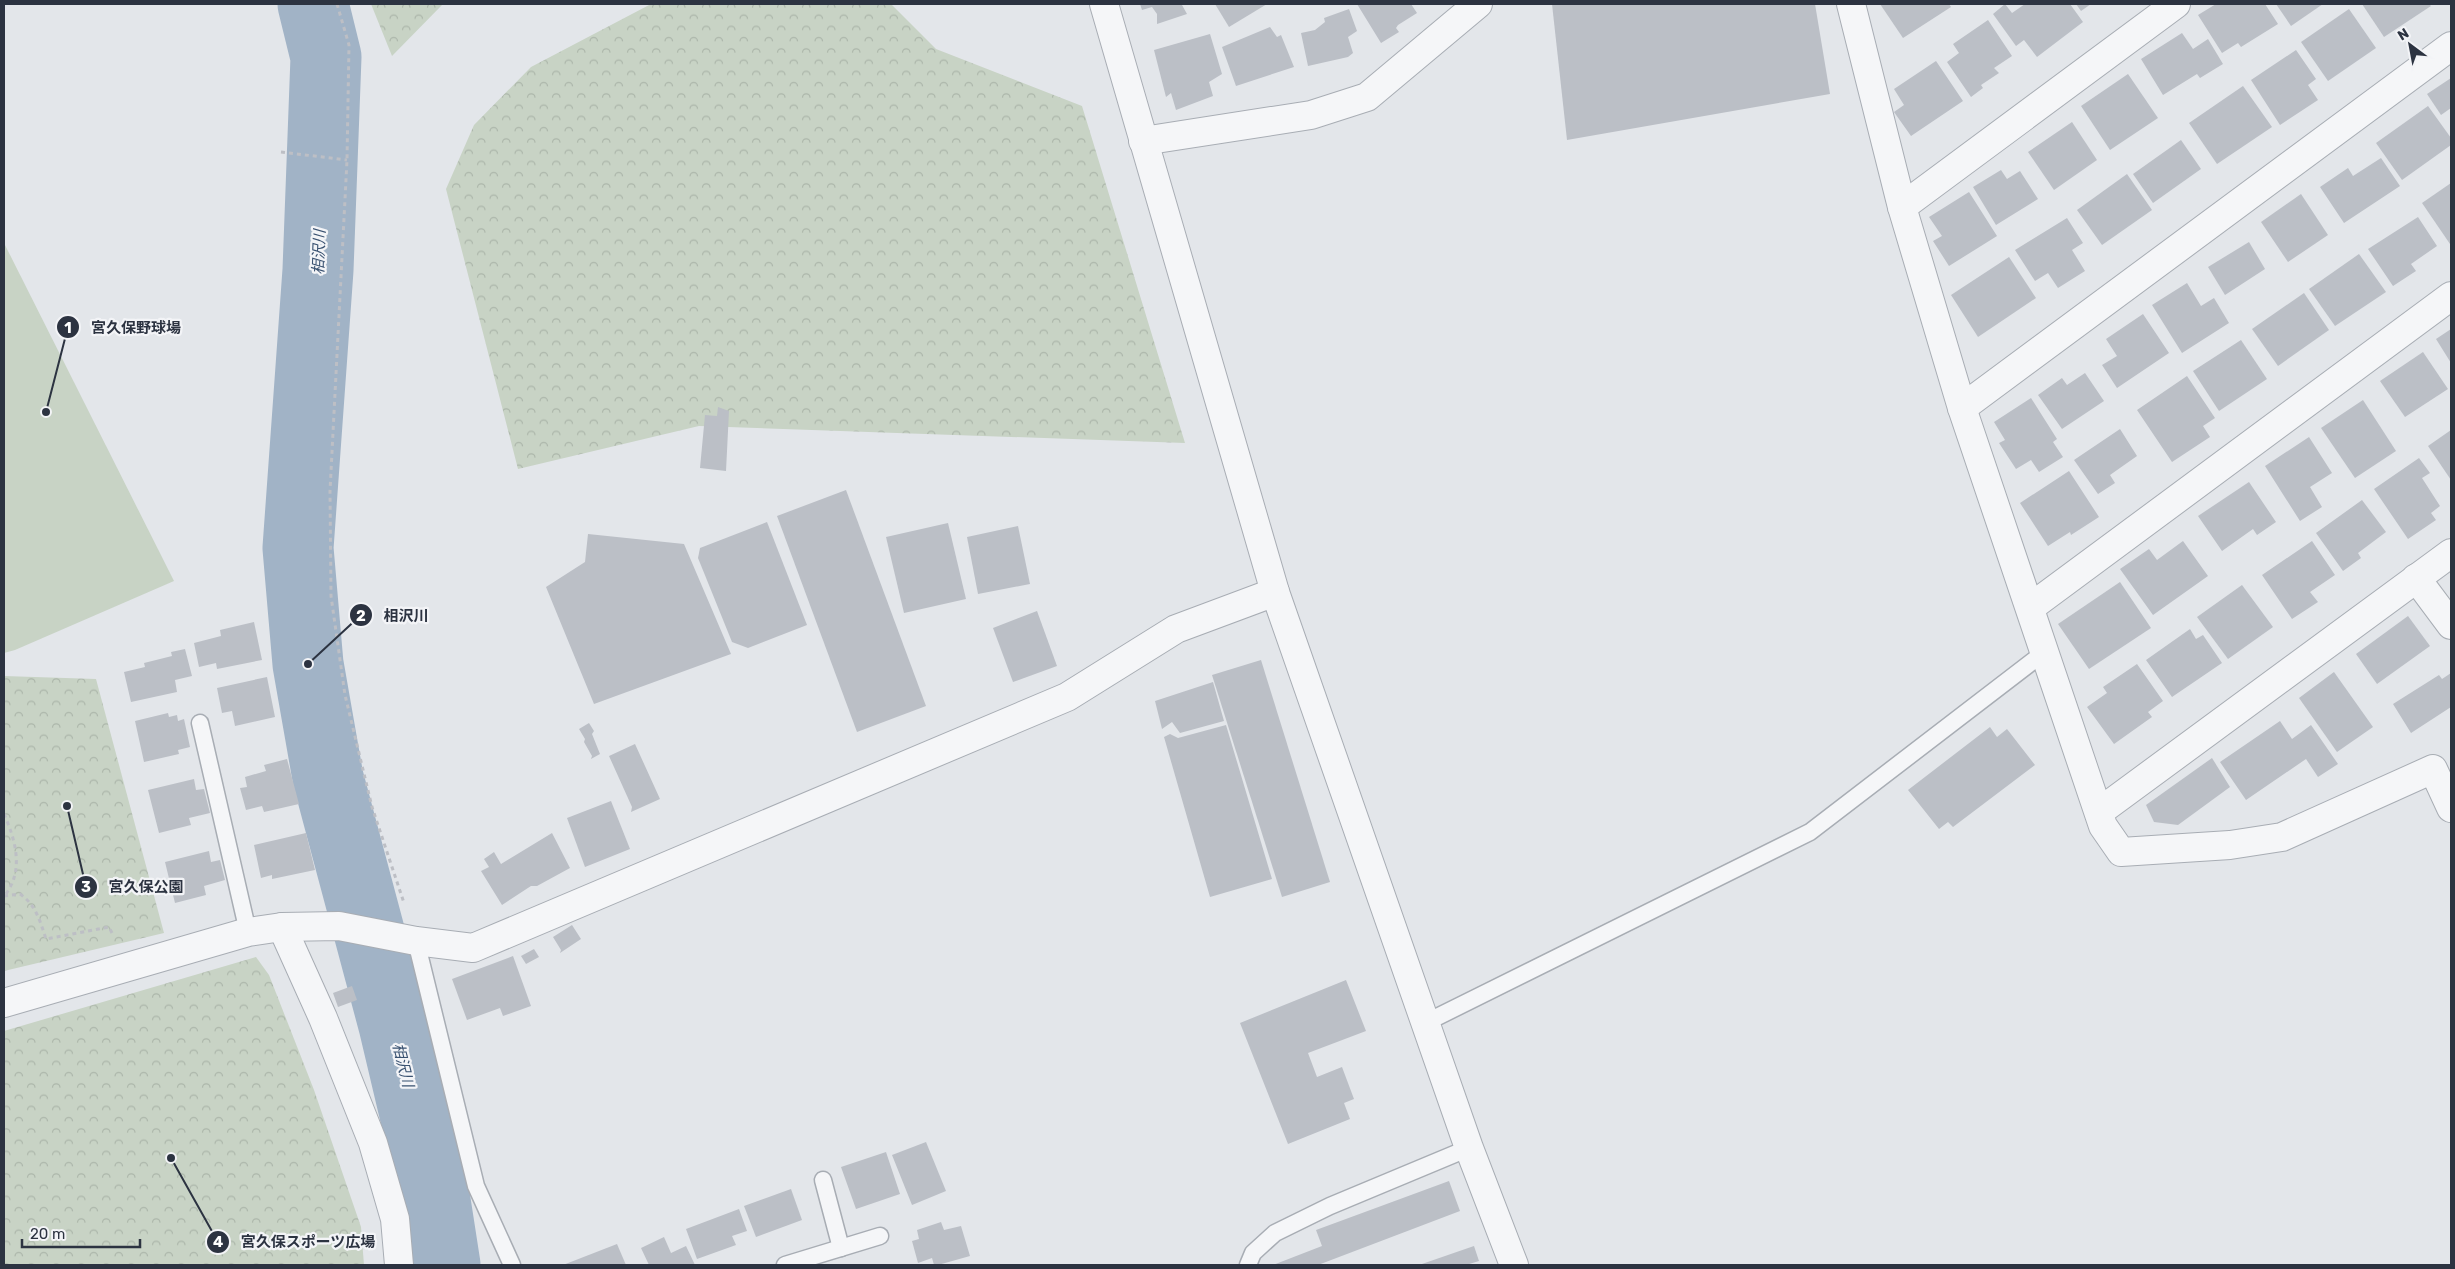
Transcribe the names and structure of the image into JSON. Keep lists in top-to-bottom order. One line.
{"water":["相沢川"],"places":["宮久保野球場","相沢川","宮久保公園","宮久保スポーツ広場"],"scale_bar":"20 m","north":"top left"}
